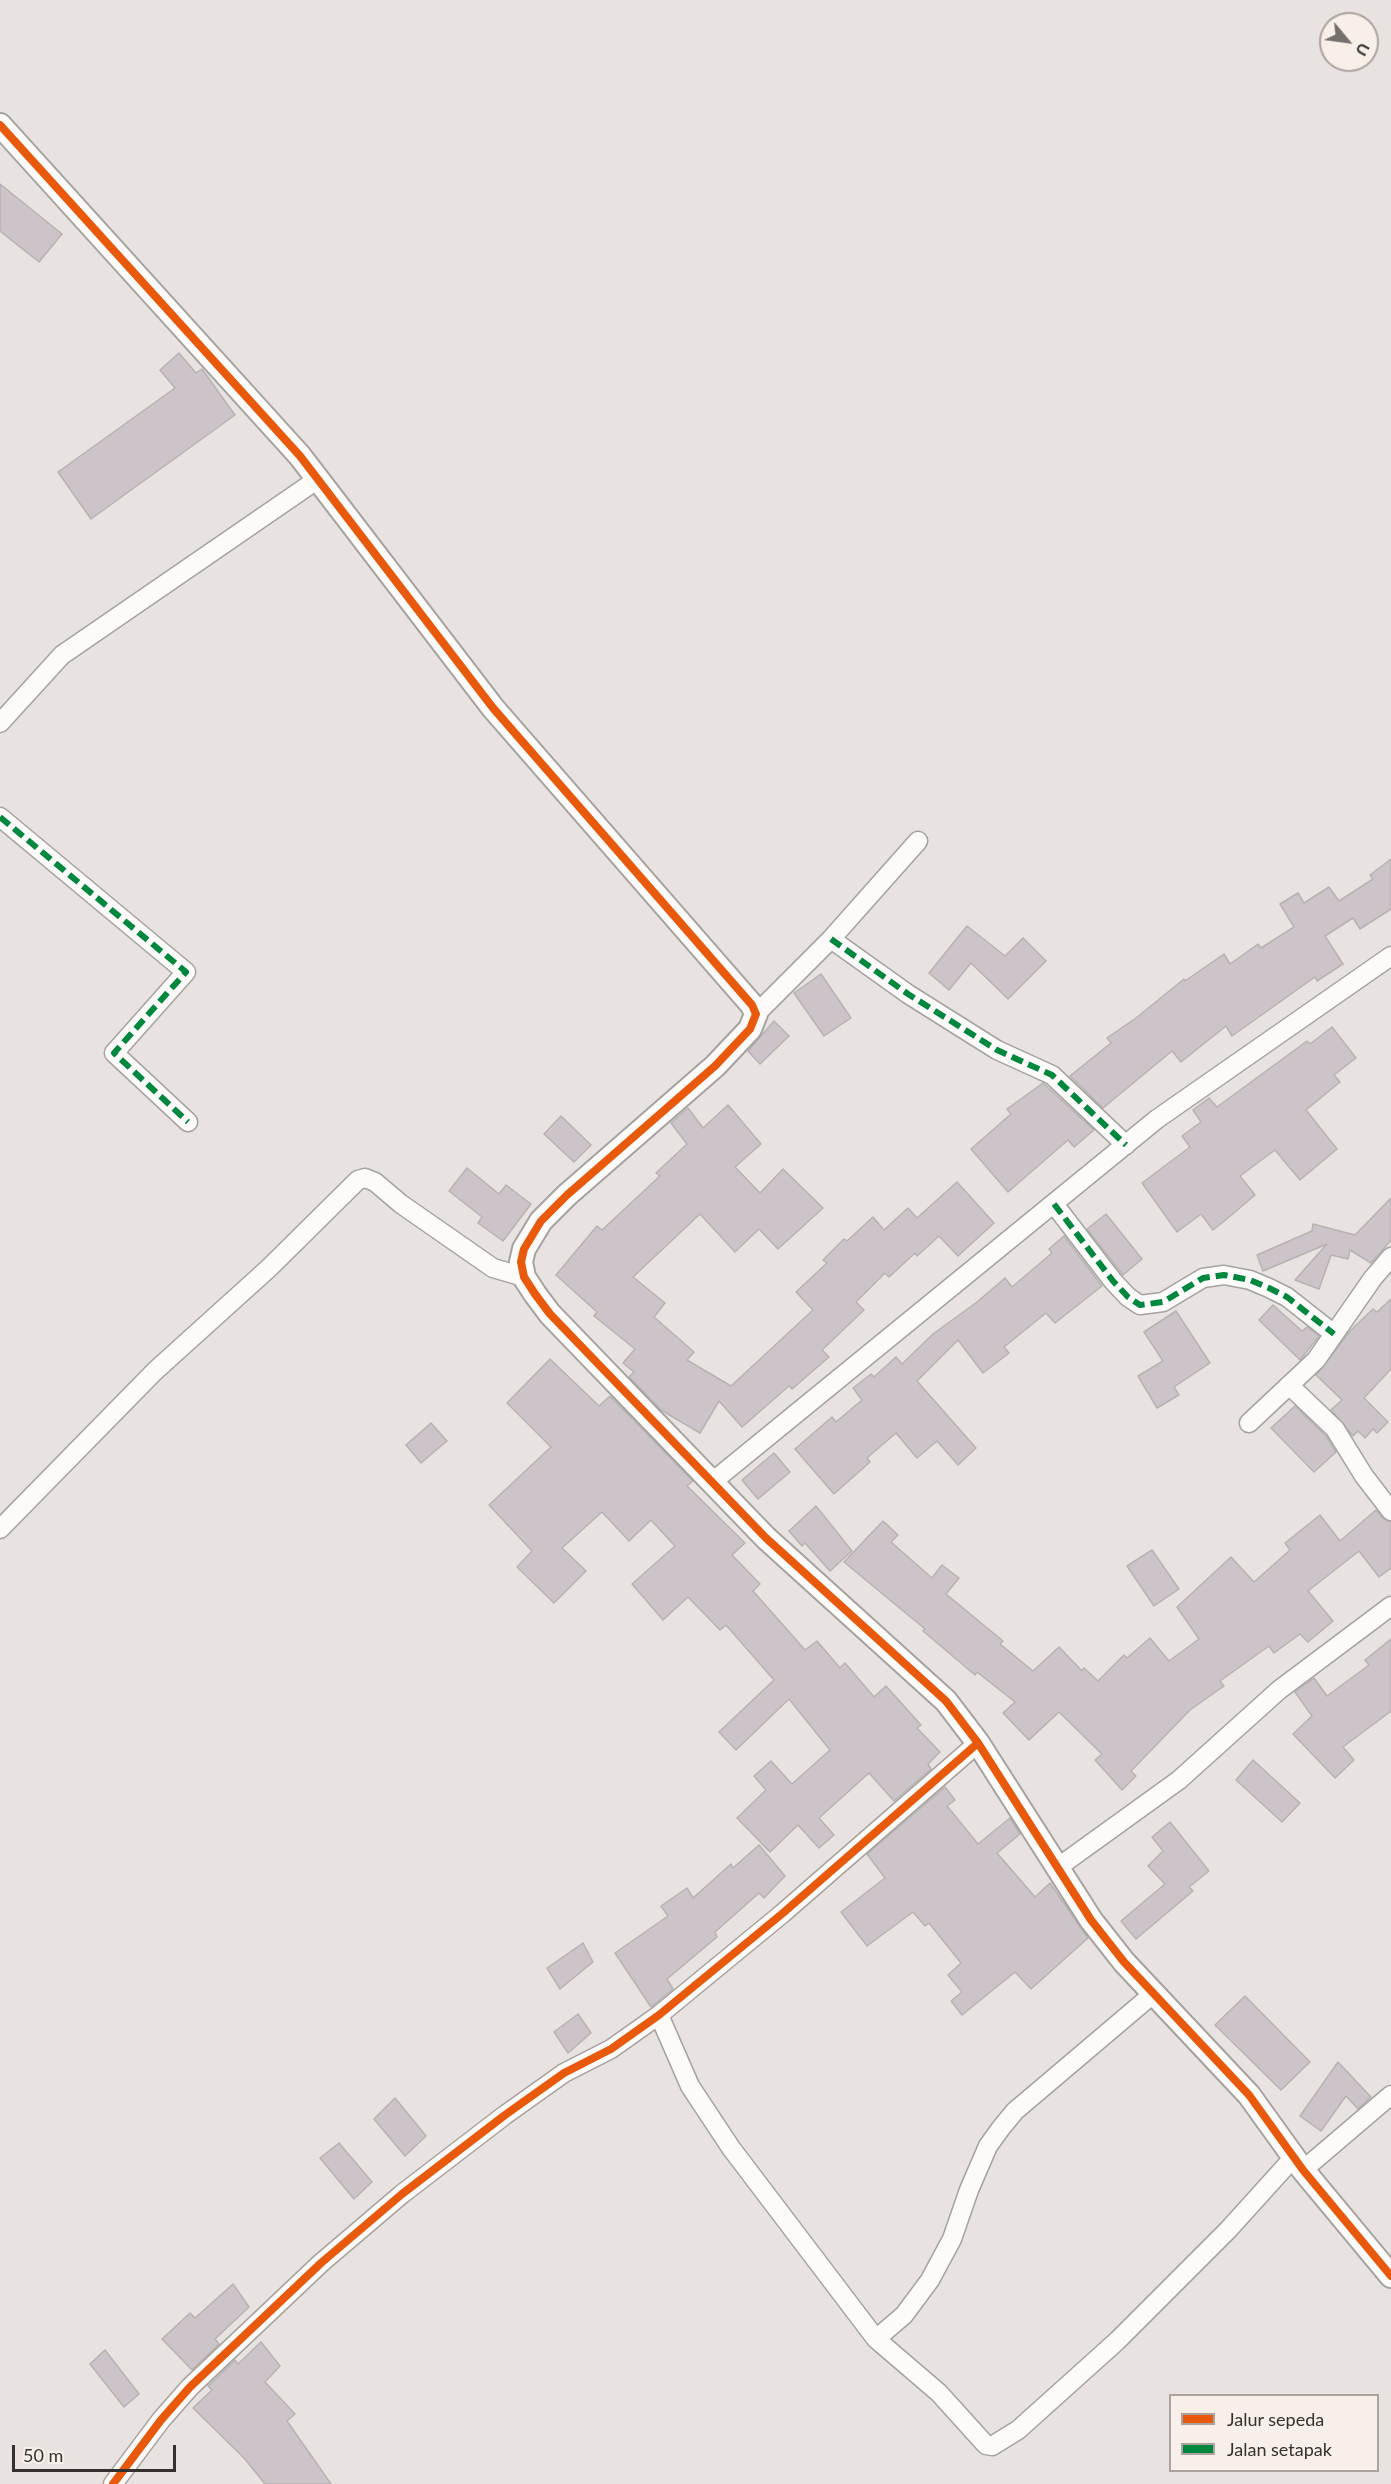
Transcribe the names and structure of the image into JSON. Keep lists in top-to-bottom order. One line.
{"legend":["Jalur sepeda","Jalan setapak"],"scale_bar":"50 m","north":"bottom right"}
